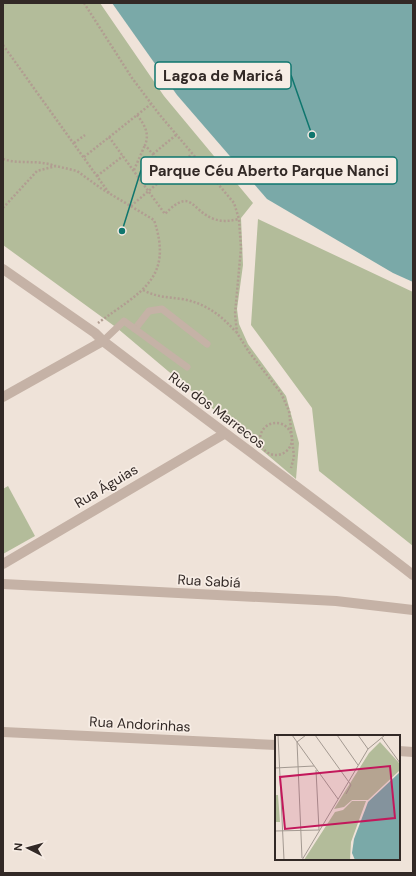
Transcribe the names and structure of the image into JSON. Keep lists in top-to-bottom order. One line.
{"streets":{"street":["Rua dos Marrecos","Rua Águias","Rua Sabiá","Rua Andorinhas"]},"crossings":[["Rua dos Marrecos","Rua Águias"]],"places":["Lagoa de Maricá","Parque Céu Aberto Parque Nanci"],"north":"left"}
